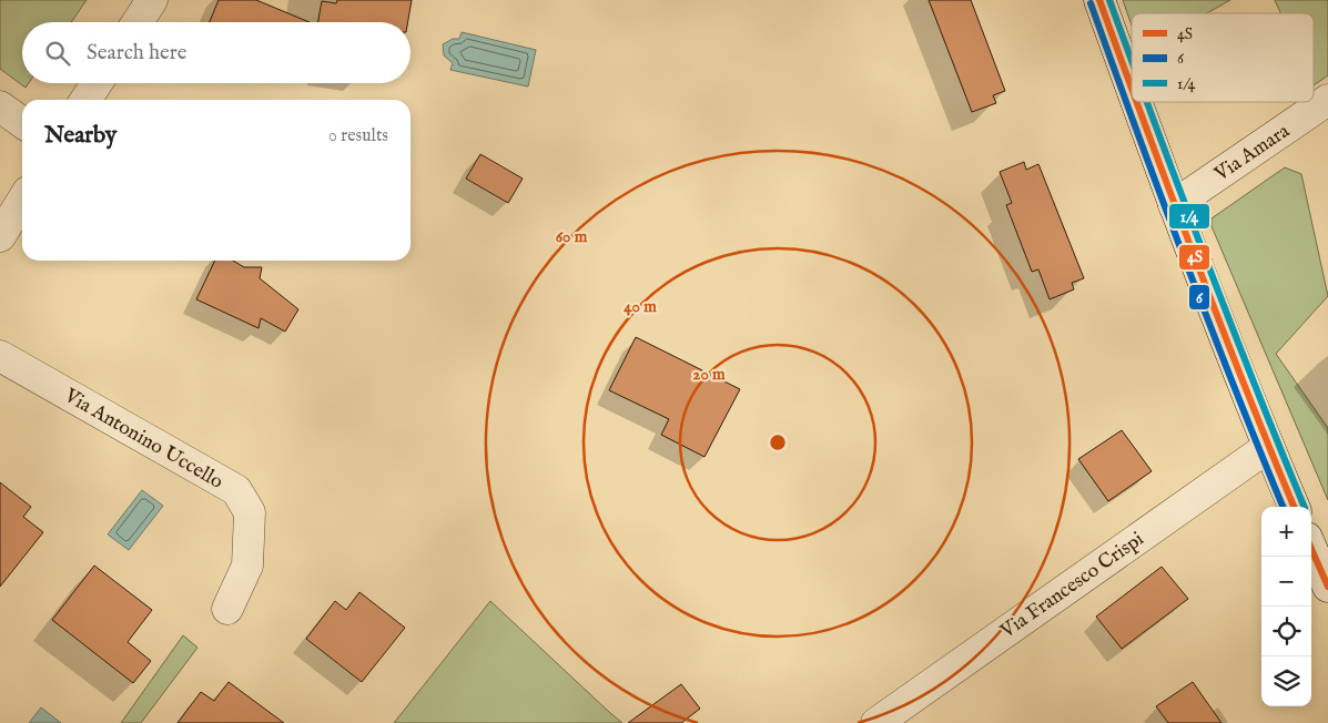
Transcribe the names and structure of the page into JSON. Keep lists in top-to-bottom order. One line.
{"streets":{"street":["Via Amara","Via Antonino Uccello","Via Francesco Crispi"]},"lines":["transit line 4S","transit line 1/4","transit line 6"],"legend":["4S","6","1/4"],"page":{"search":"Search here","heading":["Nearby","0 results"],"map_buttons":["+","−"]},"rings":["60 m","40 m","20 m"]}
